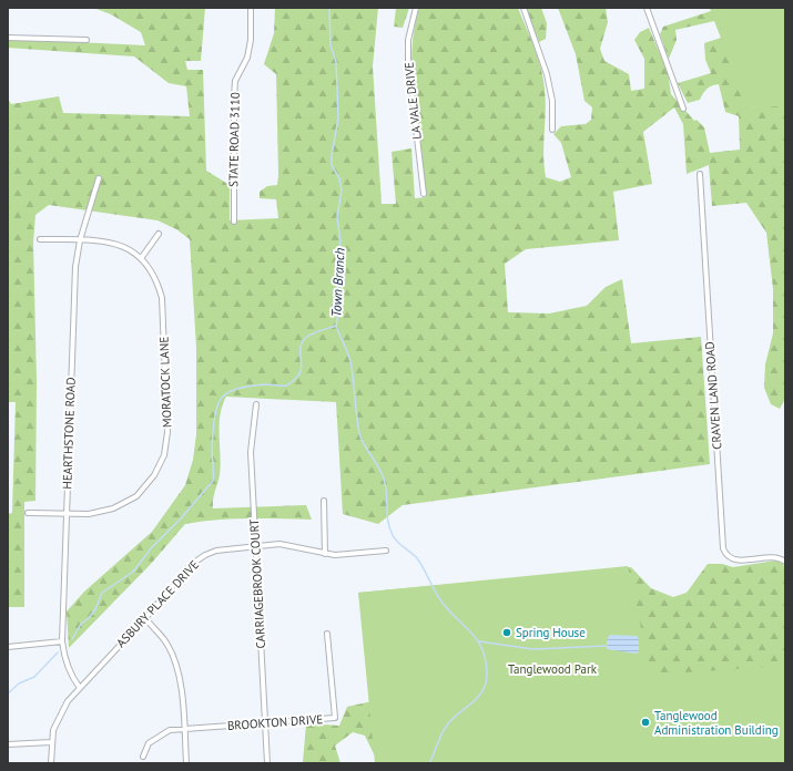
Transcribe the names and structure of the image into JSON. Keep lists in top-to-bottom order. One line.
{"streets":{"street":["LA VALE DRIVE","STATE ROAD 3110","MORATOCK LANE","CRAVEN LAND ROAD","HEARTHSTONE ROAD","CARRIAGEBROOK COURT","ASBURY PLACE DRIVE","BROOKTON DRIVE"]},"crossings":[["MORATOCK LANE","HEARTHSTONE ROAD"],["HEARTHSTONE ROAD","ASBURY PLACE DRIVE"],["CARRIAGEBROOK COURT","ASBURY PLACE DRIVE"],["CARRIAGEBROOK COURT","BROOKTON DRIVE"]],"water":["Town Branch"],"parks":["Tanglewood Park"],"places":["Spring House","Tanglewood Administration Building"]}
